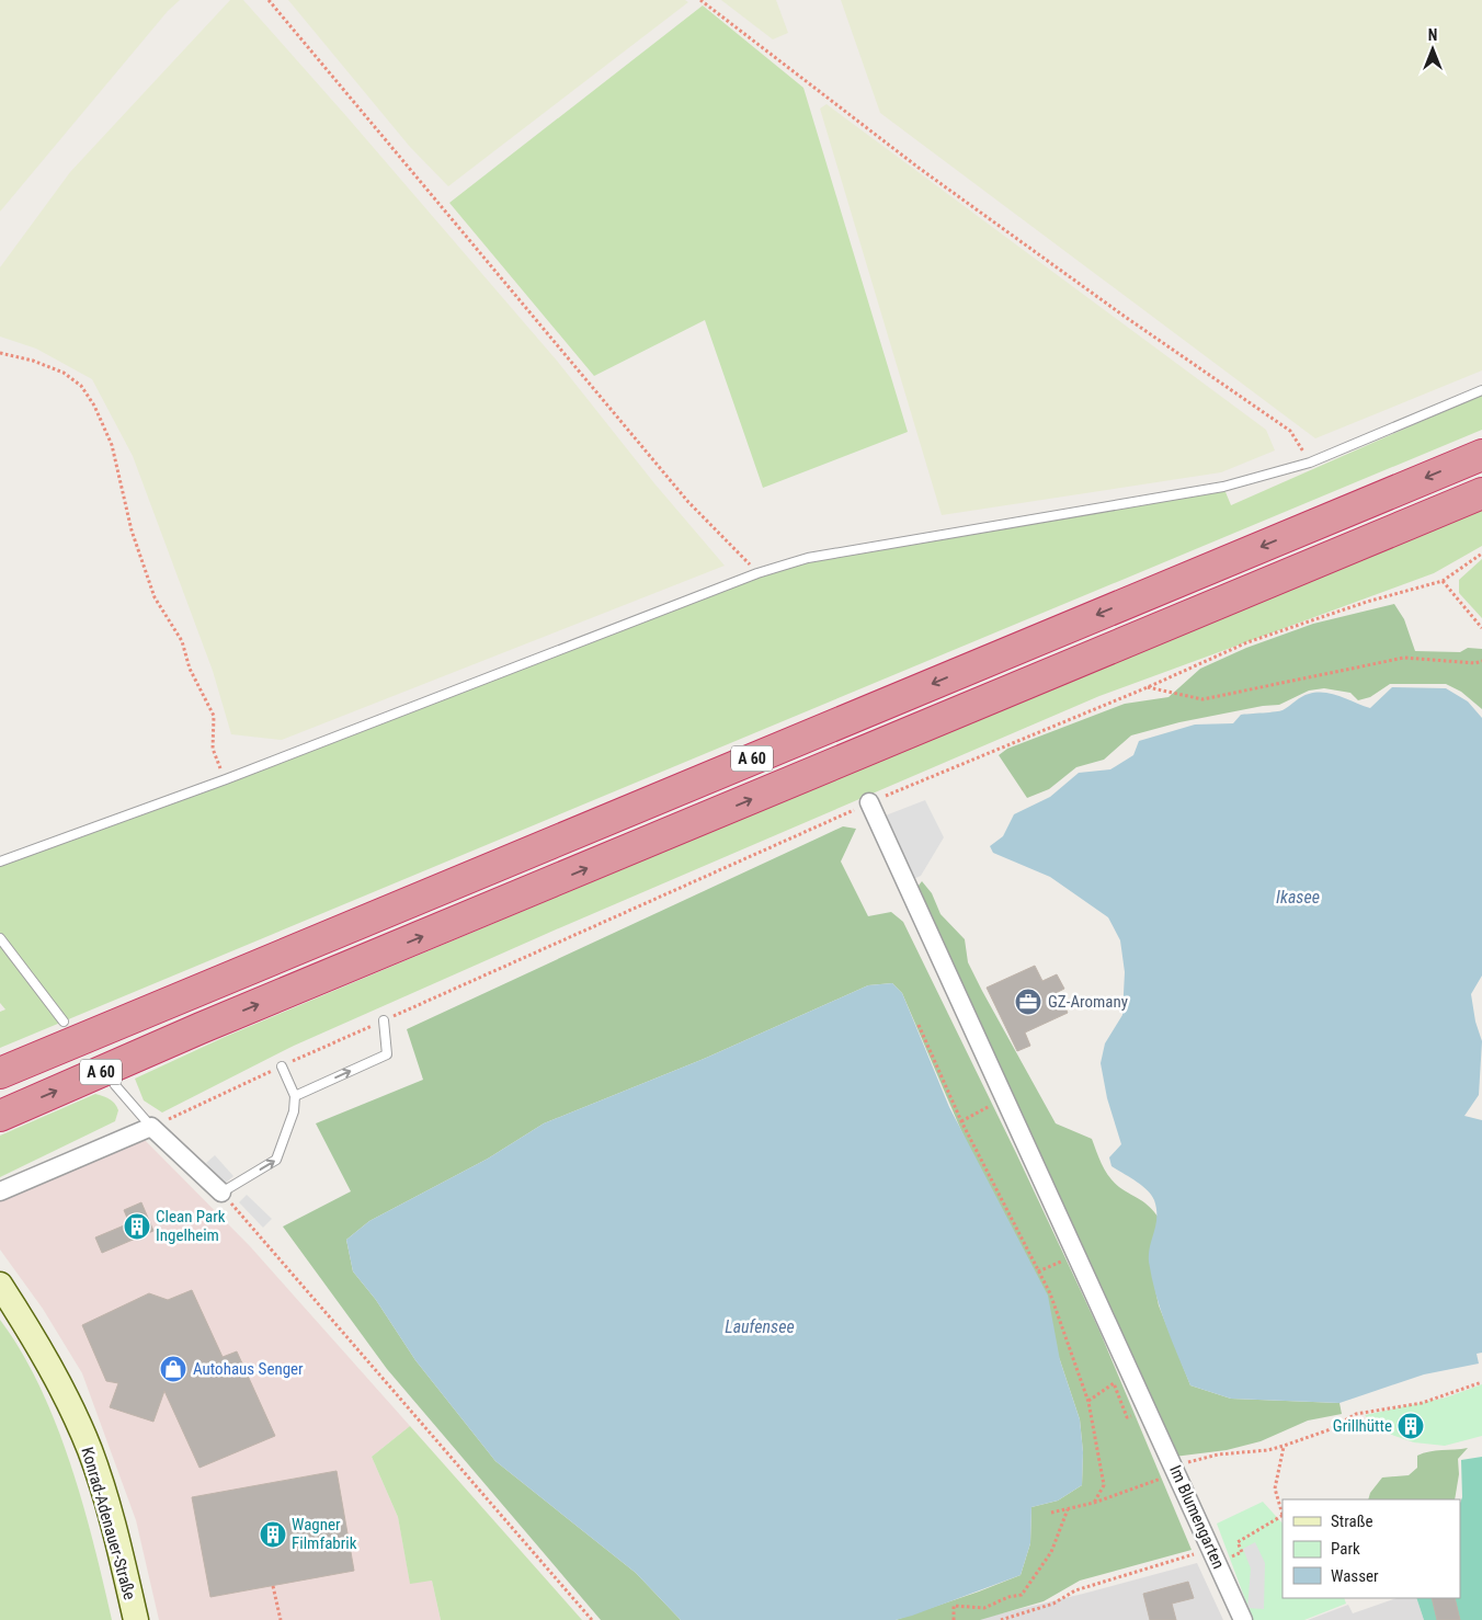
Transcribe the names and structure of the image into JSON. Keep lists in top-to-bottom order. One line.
{"streets":{"highway":["A 60"],"main road":["Konrad-Adenauer-Straße"],"street":["Im Blumengarten"]},"water":["Ikasee","Laufensee"],"places":{"office":["GZ-Aromany"],"building":["Clean Park Ingelheim","Grillhütte","Wagner Filmfabrik"],"shop":["Autohaus Senger"]},"legend":["Straße","Park","Wasser"],"north":"top"}
